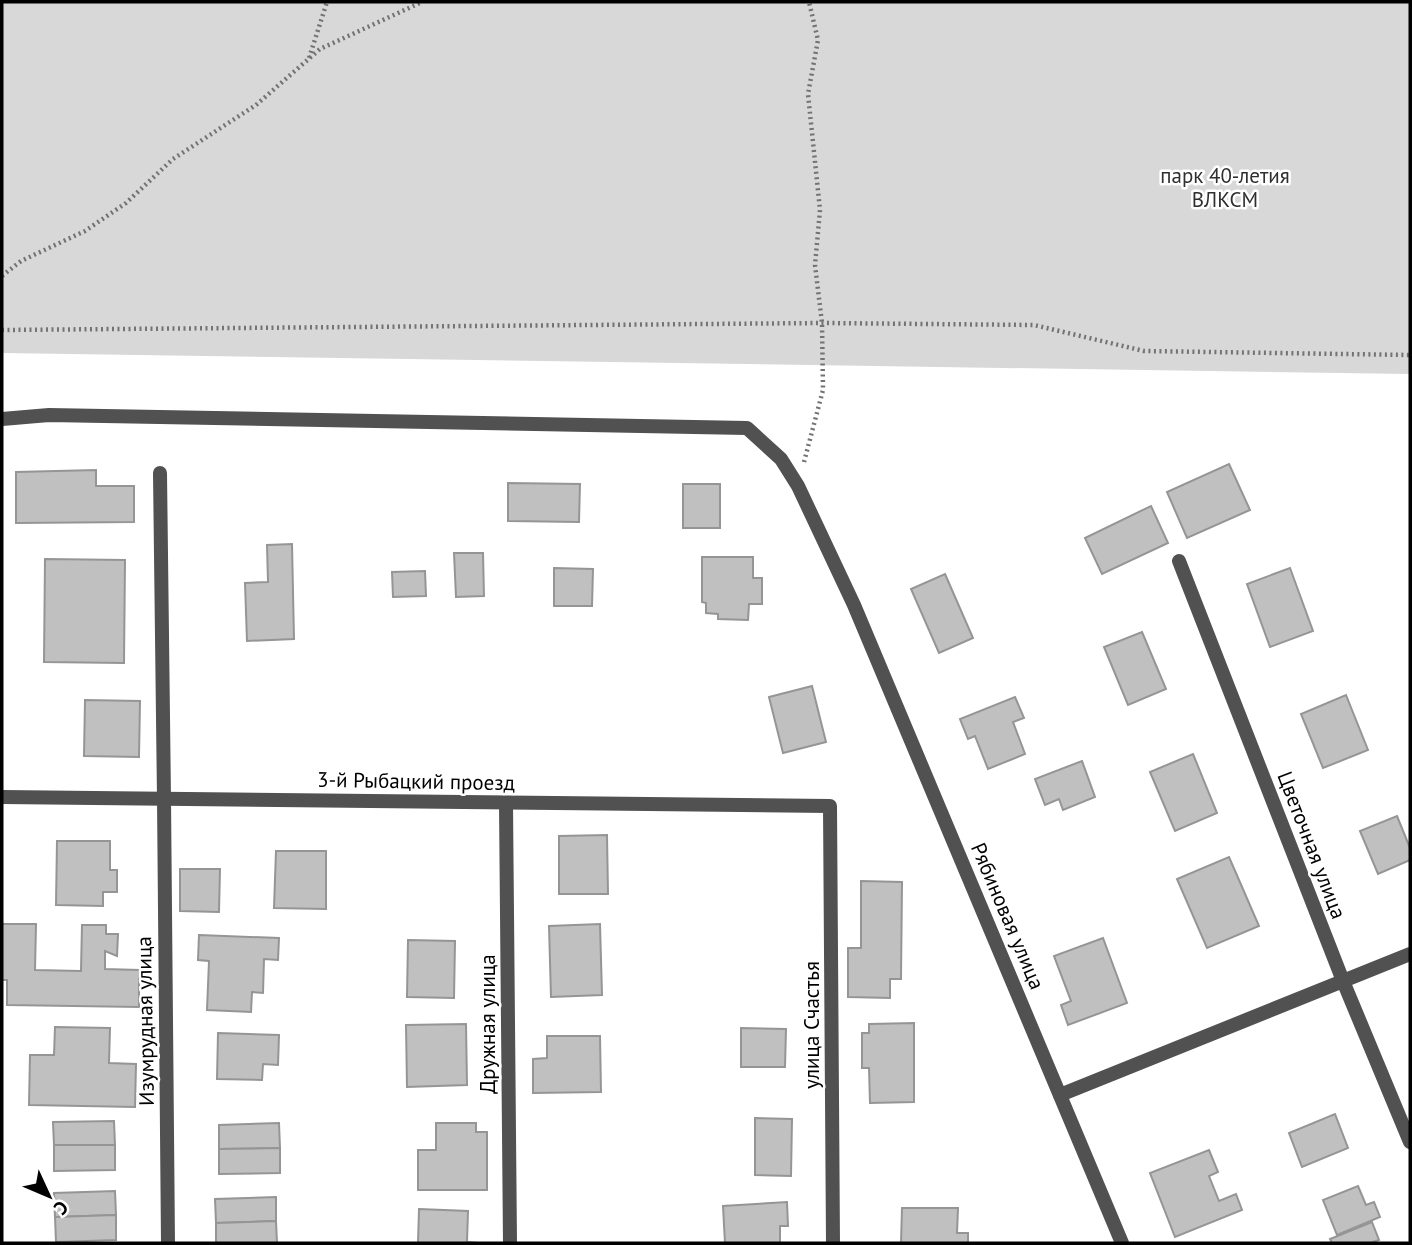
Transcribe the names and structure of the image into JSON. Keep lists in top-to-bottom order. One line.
{"streets":{"street":["3-й Рыбацкий проезд","Цветочная улица","Рябиновая улица","Изумрудная улица","Дружная улица","улица Счастья"]},"crossings":[["3-й Рыбацкий проезд","Изумрудная улица"],["3-й Рыбацкий проезд","Дружная улица"],["3-й Рыбацкий проезд","улица Счастья"]],"parks":["парк 40-летия ВЛКСМ"],"north":"bottom right"}
